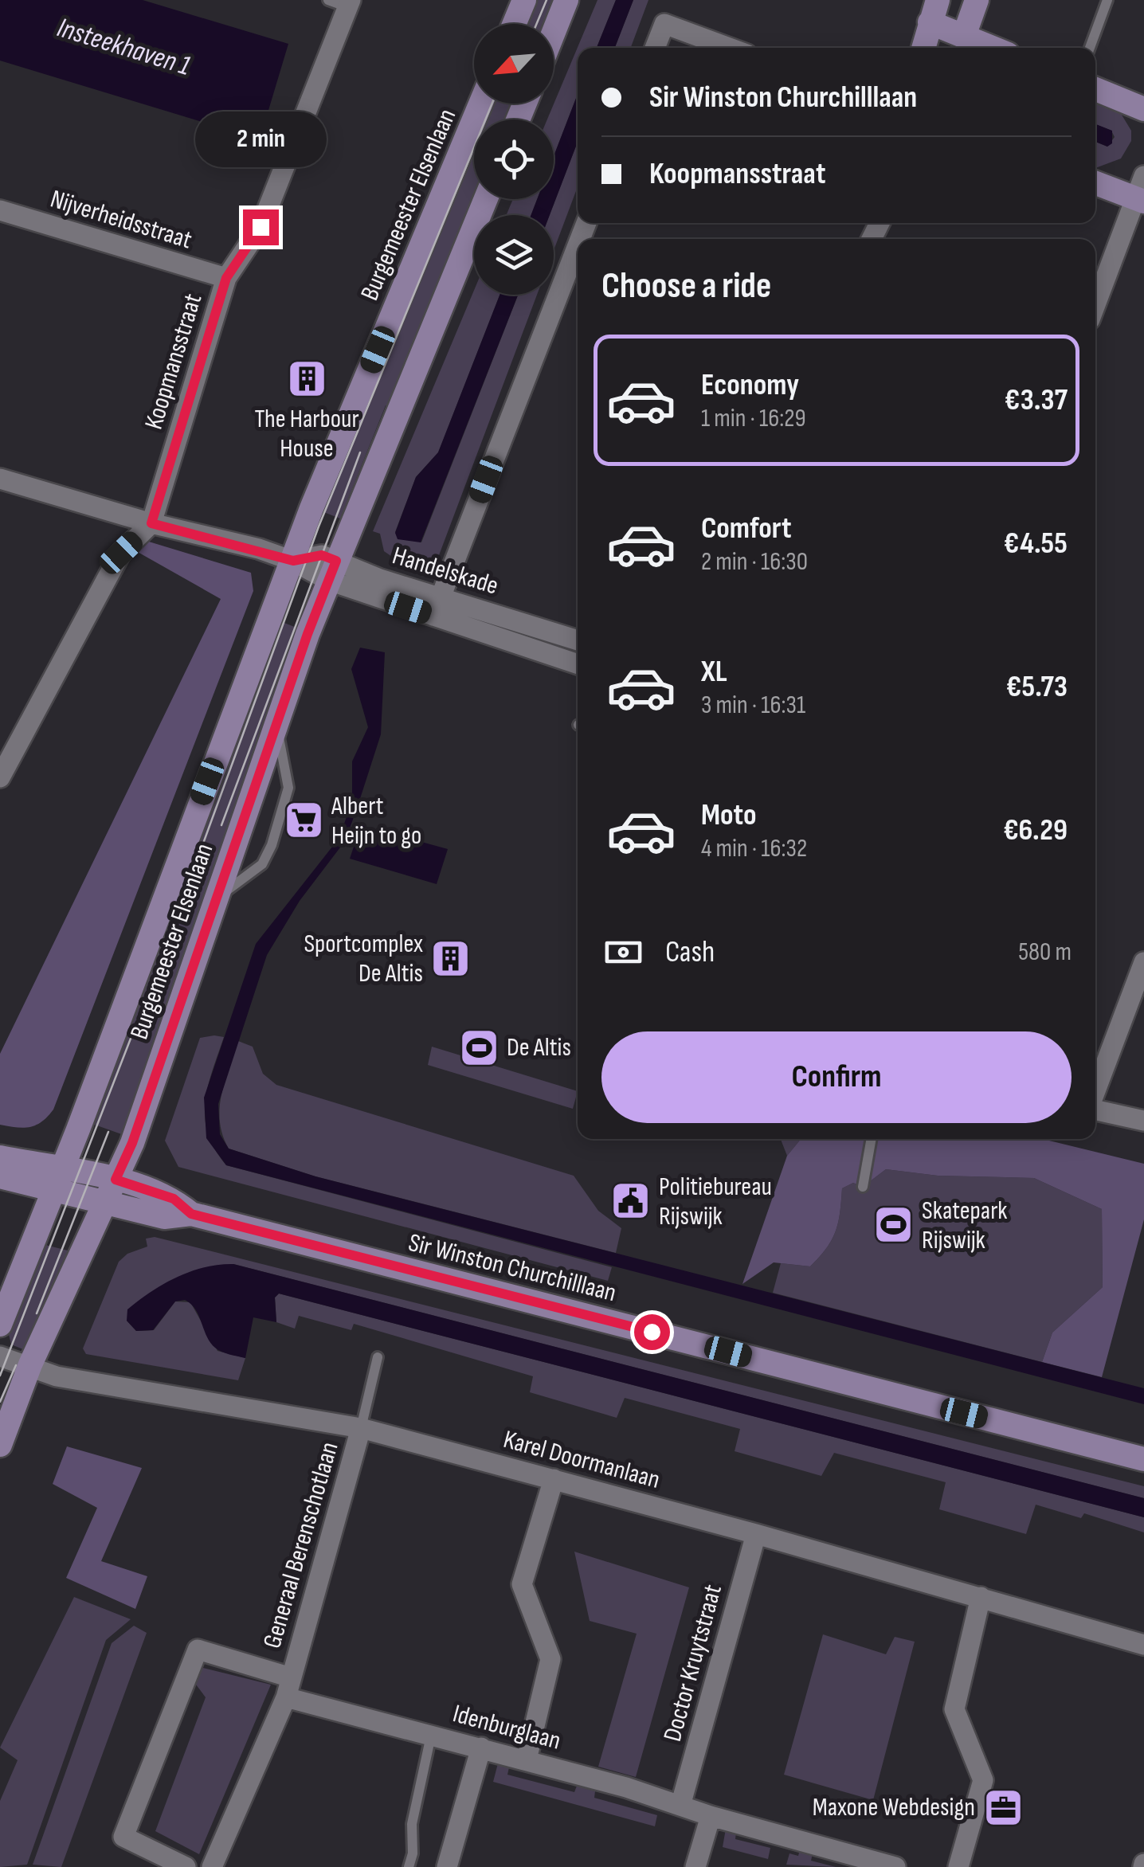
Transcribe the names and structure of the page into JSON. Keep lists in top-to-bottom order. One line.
{"streets":{"main road":["Burgemeester Elsenlaan","Sir Winston Churchilllaan"],"street":["Nijverheidsstraat","Koopmansstraat","Handelskade","Karel Doormanlaan","Generaal Berenschotlaan","Doctor Kruytstraat","Idenburglaan"]},"crossings":[["Burgemeester Elsenlaan","Handelskade"],["Burgemeester Elsenlaan","Sir Winston Churchilllaan"],["Burgemeester Elsenlaan","Karel Doormanlaan"],["Nijverheidsstraat","Koopmansstraat"],["Koopmansstraat","Handelskade"],["Karel Doormanlaan","Generaal Berenschotlaan"],["Karel Doormanlaan","Doctor Kruytstraat"],["Generaal Berenschotlaan","Idenburglaan"],["Doctor Kruytstraat","Idenburglaan"]],"water":["Insteekhaven 1"],"places":{"building":["The Harbour House","Sportcomplex De Altis"],"supermarket":["Albert Heijn to go"],"sports":["De Altis","Skatepark Rijswijk"],"public building":["Politiebureau Rijswijk"],"office":["Maxone Webdesign"]},"north":"bottom left","page":{"banner":["Sir Winston Churchilllaan","Koopmansstraat"],"bubble":"2 min","heading":"Choose a ride","list":[{"name":"Economy","note":"1 min · 16:29","value":"€3.37"},{"name":"Comfort","note":"2 min · 16:30","value":"€4.55"},{"name":"XL","note":"3 min · 16:31","value":"€5.73"},{"name":"Moto","note":"4 min · 16:32","value":"€6.29"}],"pay":["Cash","580 m"],"buttons":"Confirm"}}
